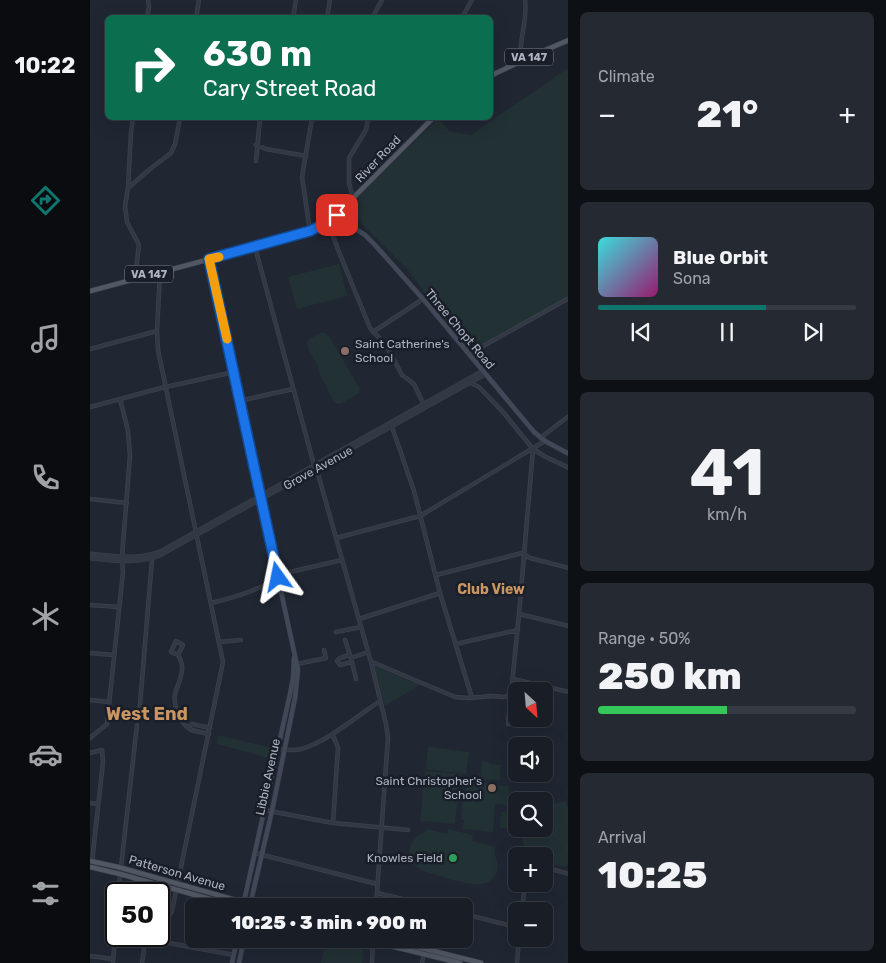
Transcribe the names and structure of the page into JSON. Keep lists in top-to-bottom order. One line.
{"streets":{"main road":["VA 147","River Road","Three Chopt Road","Libbie Avenue","Patterson Avenue"],"street":["Grove Avenue"]},"crossings":[["VA 147","River Road"],["VA 147","Three Chopt Road"],["VA 147","Libbie Avenue"],["River Road","Three Chopt Road"],["Three Chopt Road","Grove Avenue"],["Grove Avenue","Libbie Avenue"]],"districts":["Club View","West End"],"places":["Saint Catherine's School","Saint Christopher's School","Knowles Field"],"north":"bottom right","page":{"tabs":"10:22","tile":["Climate",["41","km/h"],["Range · 50%","250 km"],["Arrival","10:25"]],"turn":["630 m","Cary Street Road"],"heat":["−","21°","+"],"song":["Blue Orbit","Sona"],"map_buttons":["+","−"],"limit":"50","trip":"10:25 · 3 min · 900 m"}}
